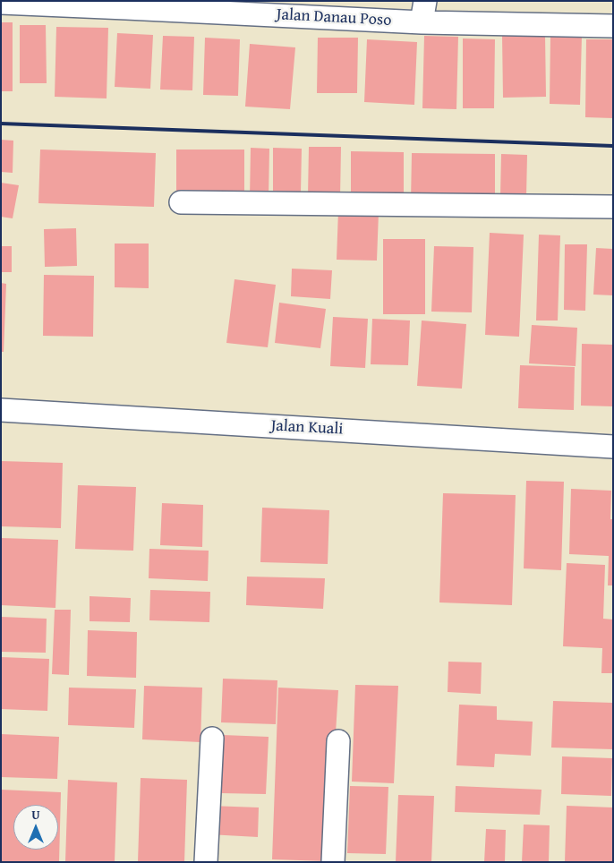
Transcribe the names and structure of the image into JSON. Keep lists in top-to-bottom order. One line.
{"streets":{"street":["Jalan Danau Poso","Jalan Kuali"]},"north":"top"}
